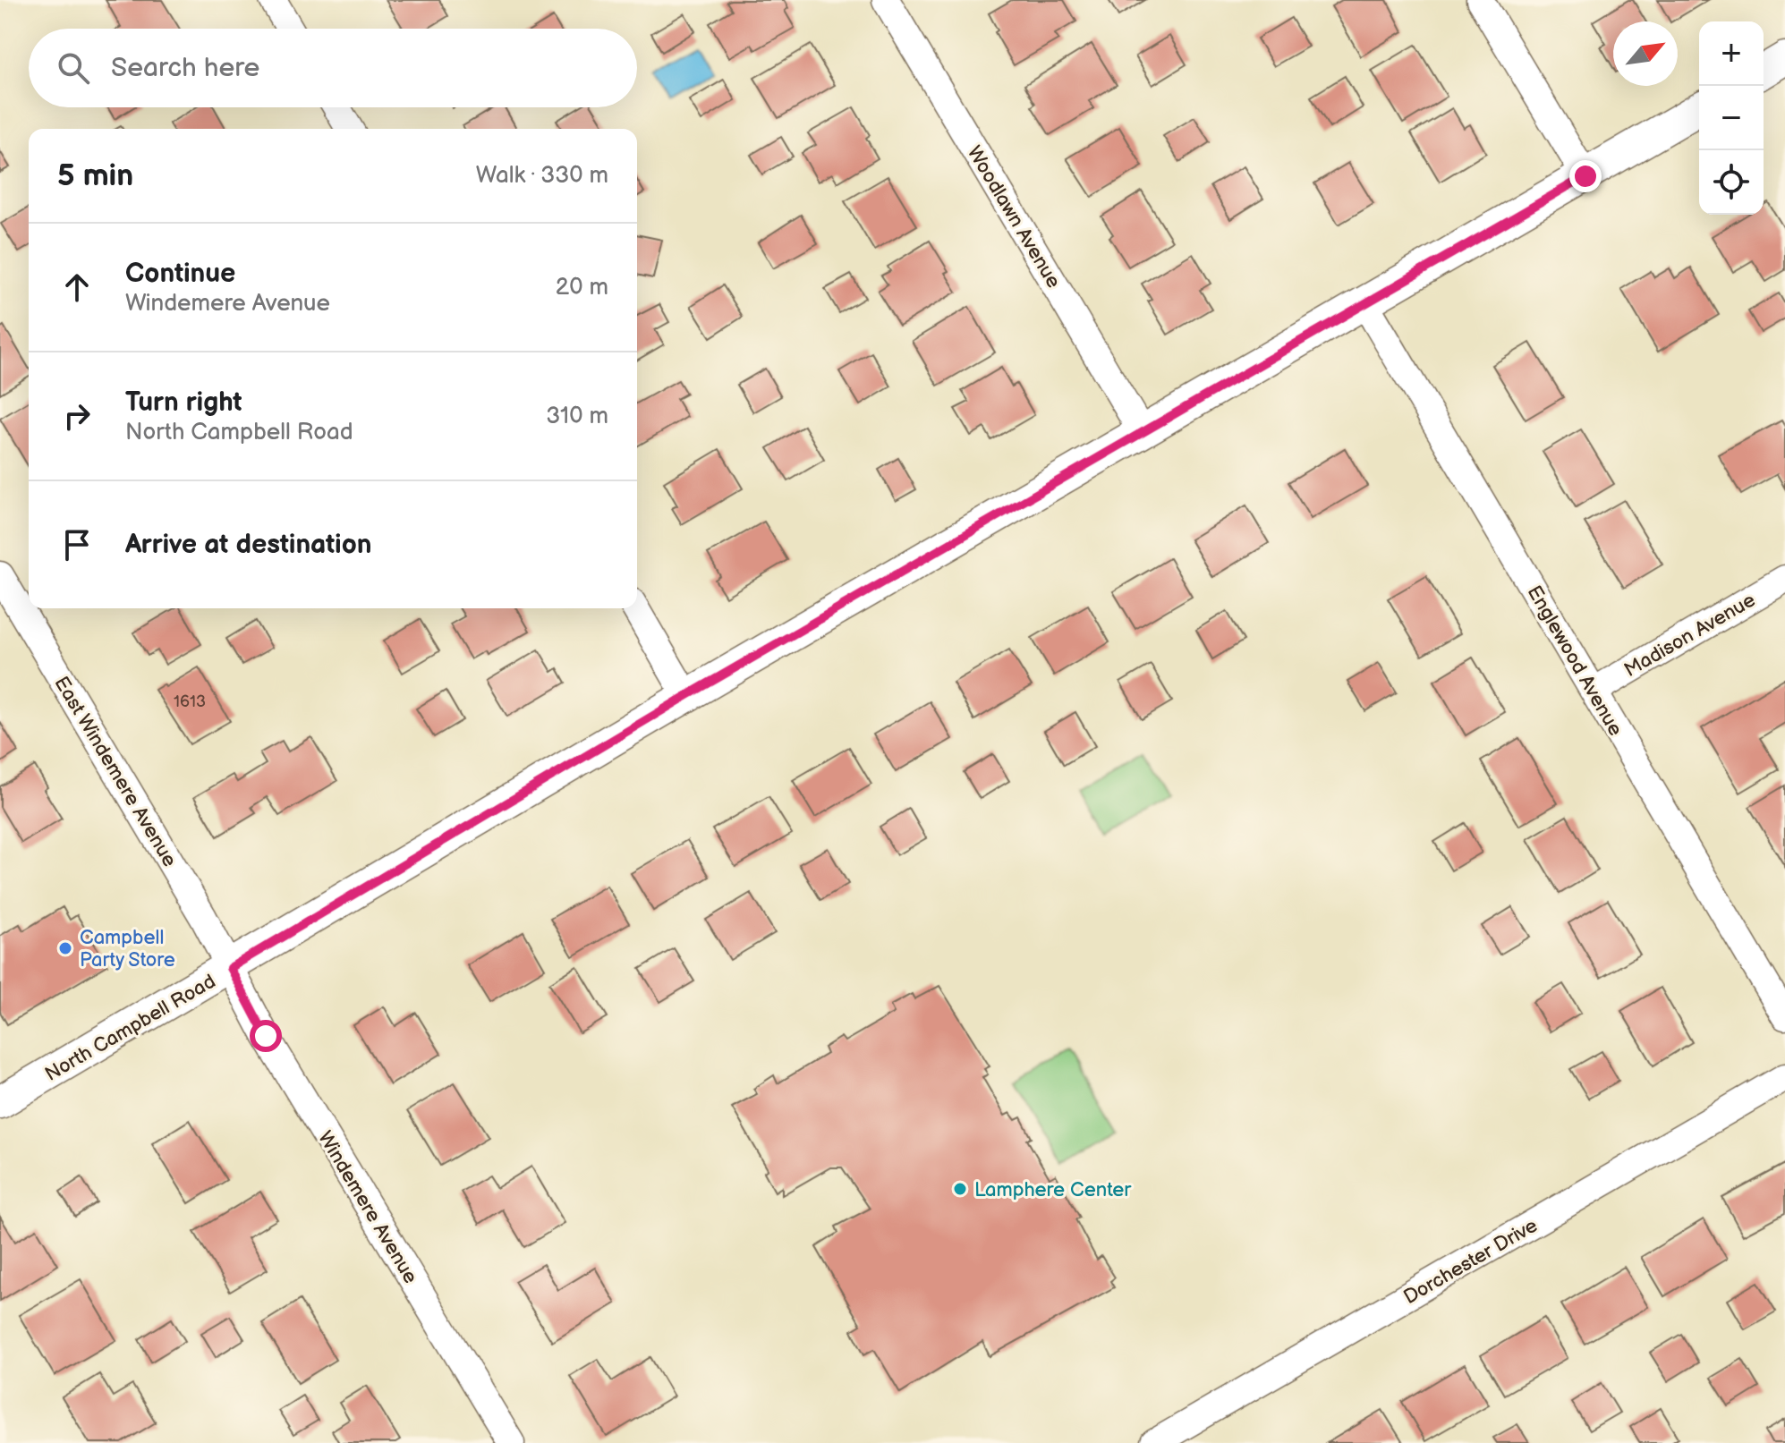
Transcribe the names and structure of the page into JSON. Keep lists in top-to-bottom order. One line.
{"streets":{"street":["Woodlawn Avenue","Madison Avenue","Englewood Avenue","East Windemere Avenue","North Campbell Road","Windemere Avenue","Dorchester Drive"]},"crossings":[["Woodlawn Avenue","North Campbell Road"],["Madison Avenue","Englewood Avenue"],["Englewood Avenue","North Campbell Road"],["East Windemere Avenue","North Campbell Road"],["East Windemere Avenue","Windemere Avenue"],["North Campbell Road","Windemere Avenue"]],"places":["Campbell Party Store","Lamphere Center"],"house_numbers":["1613"],"north":"top right","page":{"map_buttons":["+","−"],"search":"Search here","heading":["5 min","Walk · 330 m"],"list":[["Continue","Windemere Avenue","20 m"],["Turn right","North Campbell Road","310 m"],"Arrive at destination"]}}
